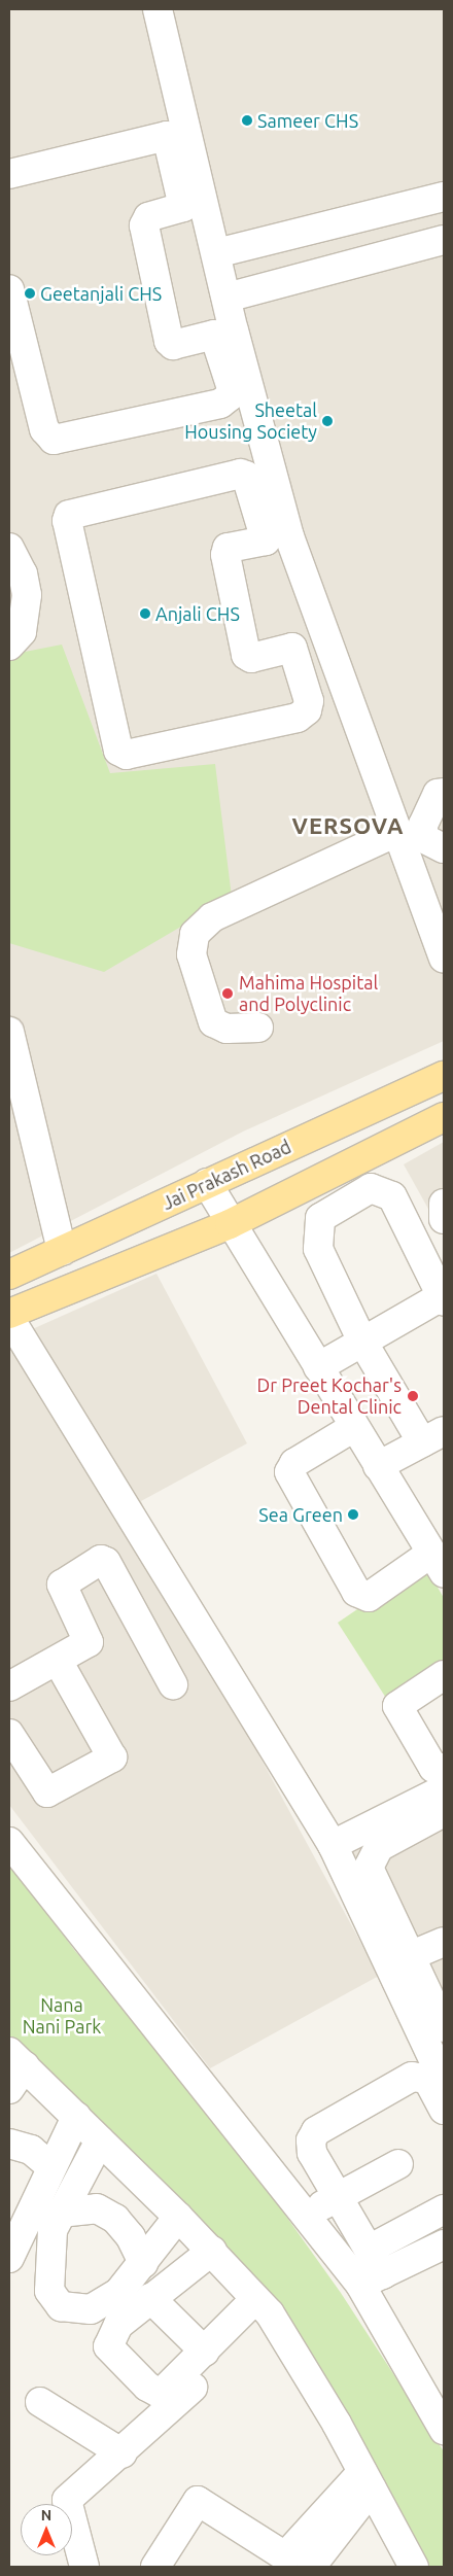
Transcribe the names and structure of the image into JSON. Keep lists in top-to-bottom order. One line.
{"streets":{"main road":["Jai Prakash Road"]},"districts":["VERSOVA"],"parks":["Nana Nani Park"],"places":["Sameer CHS","Geetanjali CHS","Sheetal Housing Society","Anjali CHS","Mahima Hospital and Polyclinic","Dr Preet Kochar's Dental Clinic","Sea Green"],"north":"top"}
